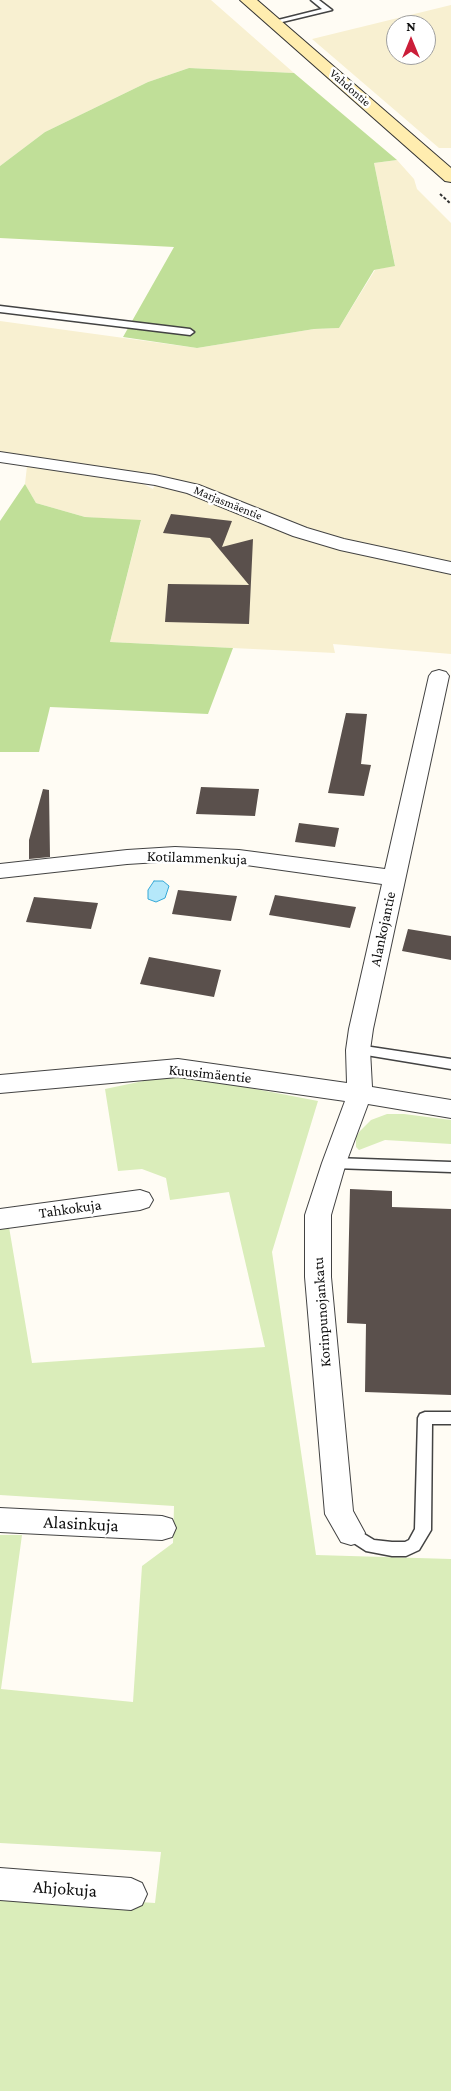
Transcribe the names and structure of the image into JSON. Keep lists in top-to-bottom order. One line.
{"streets":{"main road":["Vahdontie"],"street":["Marjasmäentie","Kotilammenkuja","Alankojantie","Kuusimäentie","Tahkokuja","Korinpunojankatu","Alasinkuja","Ahjokuja"]},"crossings":[["Kotilammenkuja","Alankojantie"],["Alankojantie","Kuusimäentie"],["Alankojantie","Korinpunojankatu"],["Kuusimäentie","Korinpunojankatu"]],"north":"top"}
